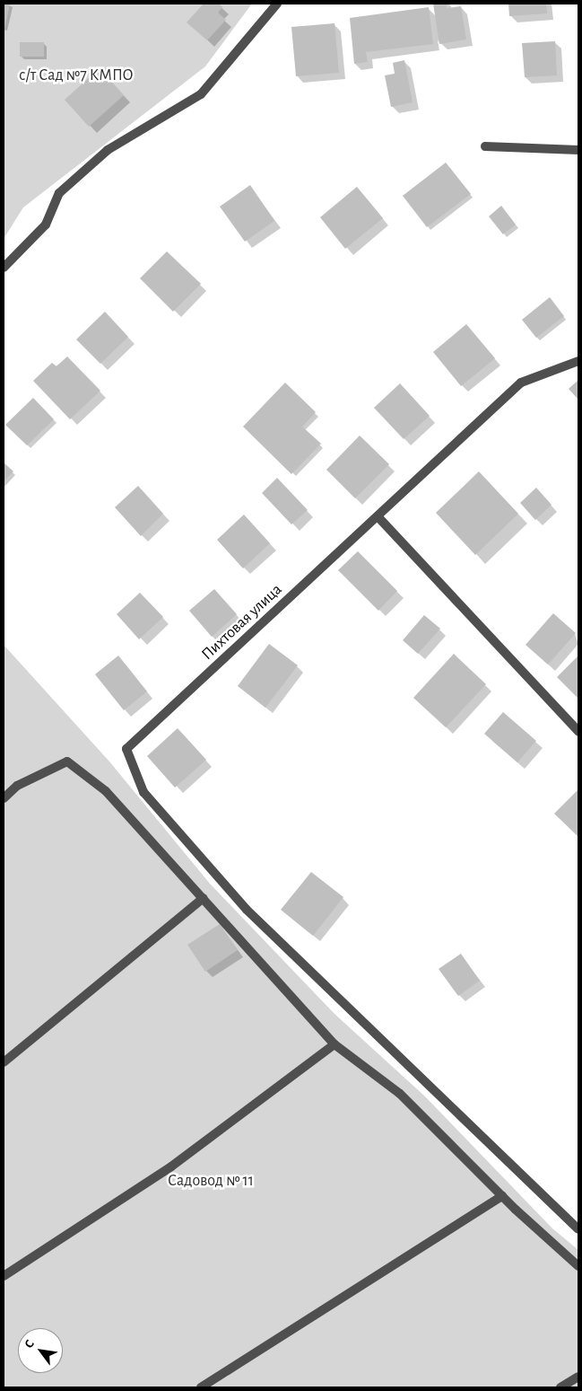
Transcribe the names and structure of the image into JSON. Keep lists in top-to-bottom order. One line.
{"streets":{"street":["Пихтовая улица"]},"parks":["с/т Сад №7 КМПО","Садовод № 11"],"north":"top left"}
